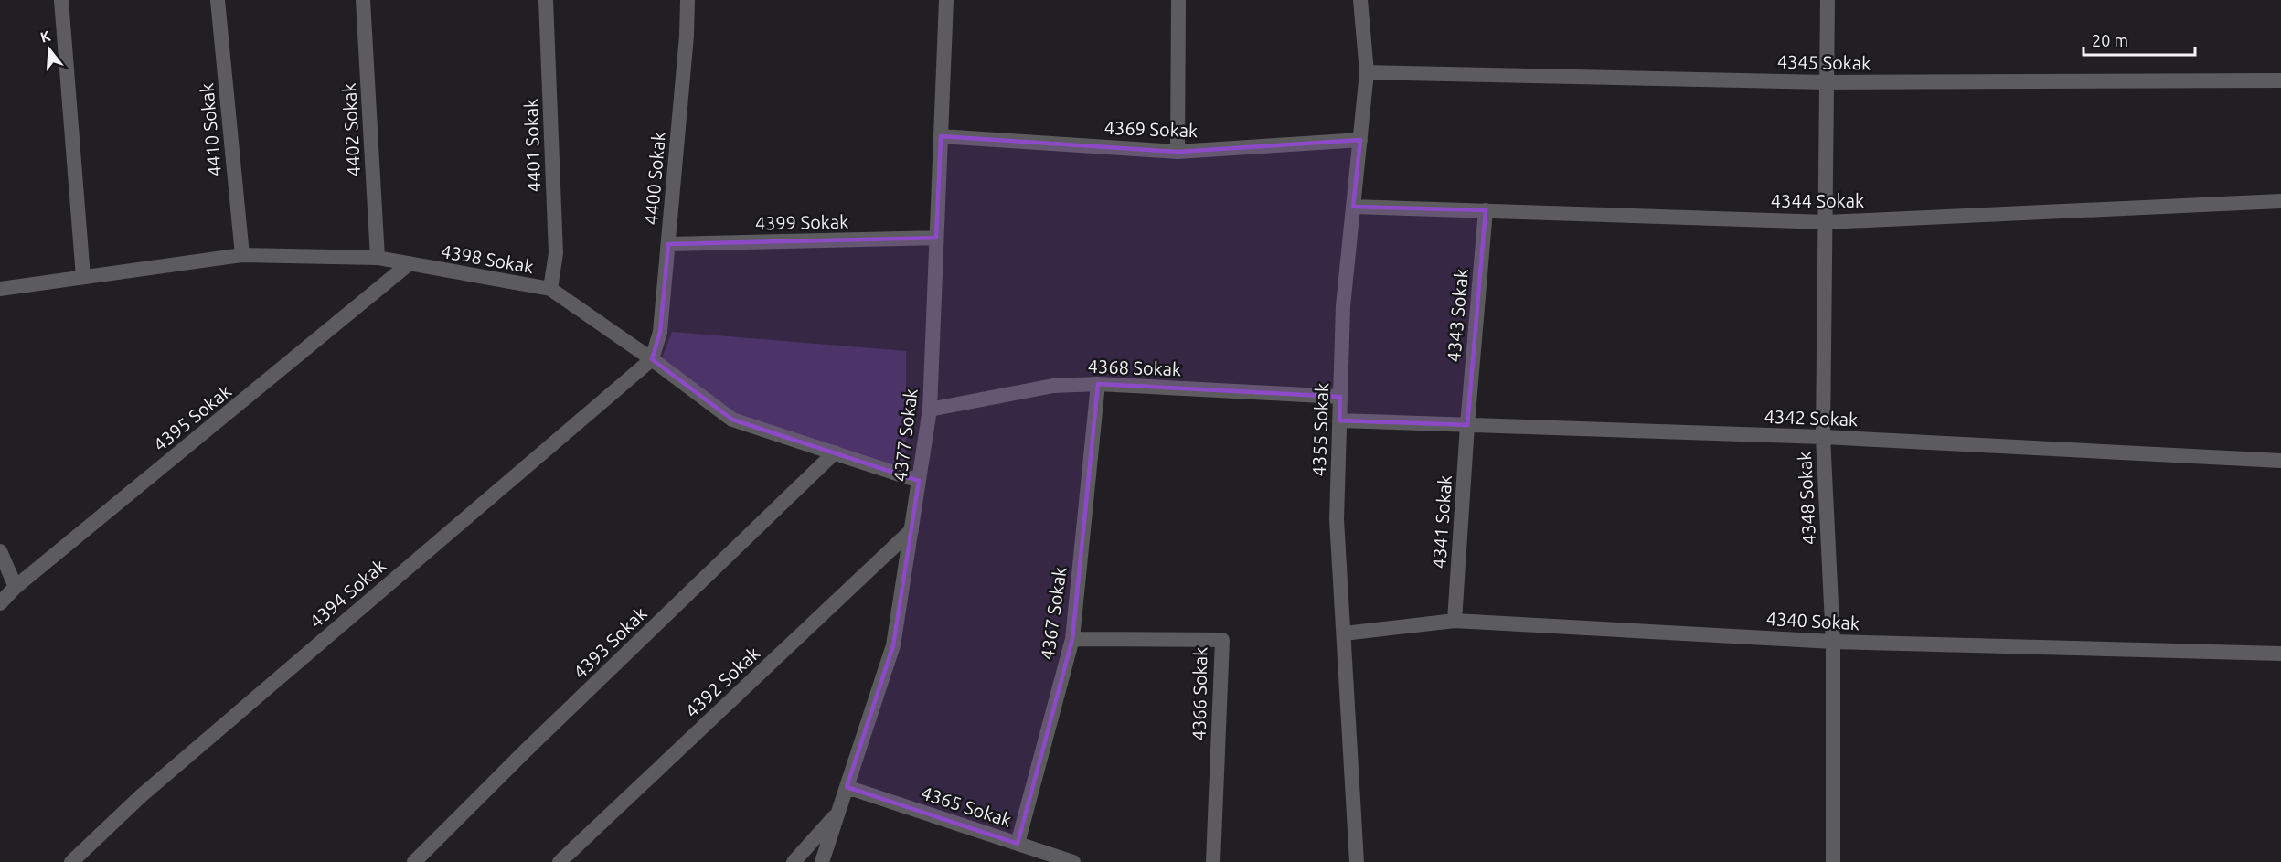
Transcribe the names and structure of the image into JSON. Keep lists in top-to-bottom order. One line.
{"streets":{"street":["4345 Sokak","4369 Sokak","4410 Sokak","4402 Sokak","4401 Sokak","4400 Sokak","4344 Sokak","4399 Sokak","4398 Sokak","4343 Sokak","4368 Sokak","4395 Sokak","4342 Sokak","4355 Sokak","4377 Sokak","4348 Sokak","4341 Sokak","4394 Sokak","4367 Sokak","4340 Sokak","4393 Sokak","4392 Sokak","4366 Sokak","4365 Sokak"]},"crossings":[["4345 Sokak","4355 Sokak"],["4345 Sokak","4348 Sokak"],["4369 Sokak","4355 Sokak"],["4369 Sokak","4377 Sokak"],["4410 Sokak","4398 Sokak"],["4402 Sokak","4398 Sokak"],["4401 Sokak","4398 Sokak"],["4400 Sokak","4399 Sokak"],["4400 Sokak","4398 Sokak"],["4400 Sokak","4394 Sokak"],["4344 Sokak","4343 Sokak"],["4344 Sokak","4355 Sokak"],["4344 Sokak","4348 Sokak"],["4399 Sokak","4377 Sokak"],["4398 Sokak","4395 Sokak"],["4398 Sokak","4377 Sokak"],["4398 Sokak","4394 Sokak"],["4398 Sokak","4393 Sokak"],["4343 Sokak","4342 Sokak"],["4343 Sokak","4341 Sokak"],["4368 Sokak","4355 Sokak"],["4368 Sokak","4377 Sokak"],["4368 Sokak","4367 Sokak"],["4342 Sokak","4355 Sokak"],["4342 Sokak","4348 Sokak"],["4342 Sokak","4341 Sokak"],["4355 Sokak","4340 Sokak"],["4377 Sokak","4392 Sokak"],["4377 Sokak","4365 Sokak"],["4348 Sokak","4340 Sokak"],["4341 Sokak","4340 Sokak"],["4367 Sokak","4366 Sokak"],["4367 Sokak","4365 Sokak"]],"scale_bar":"20 m","north":"top"}
